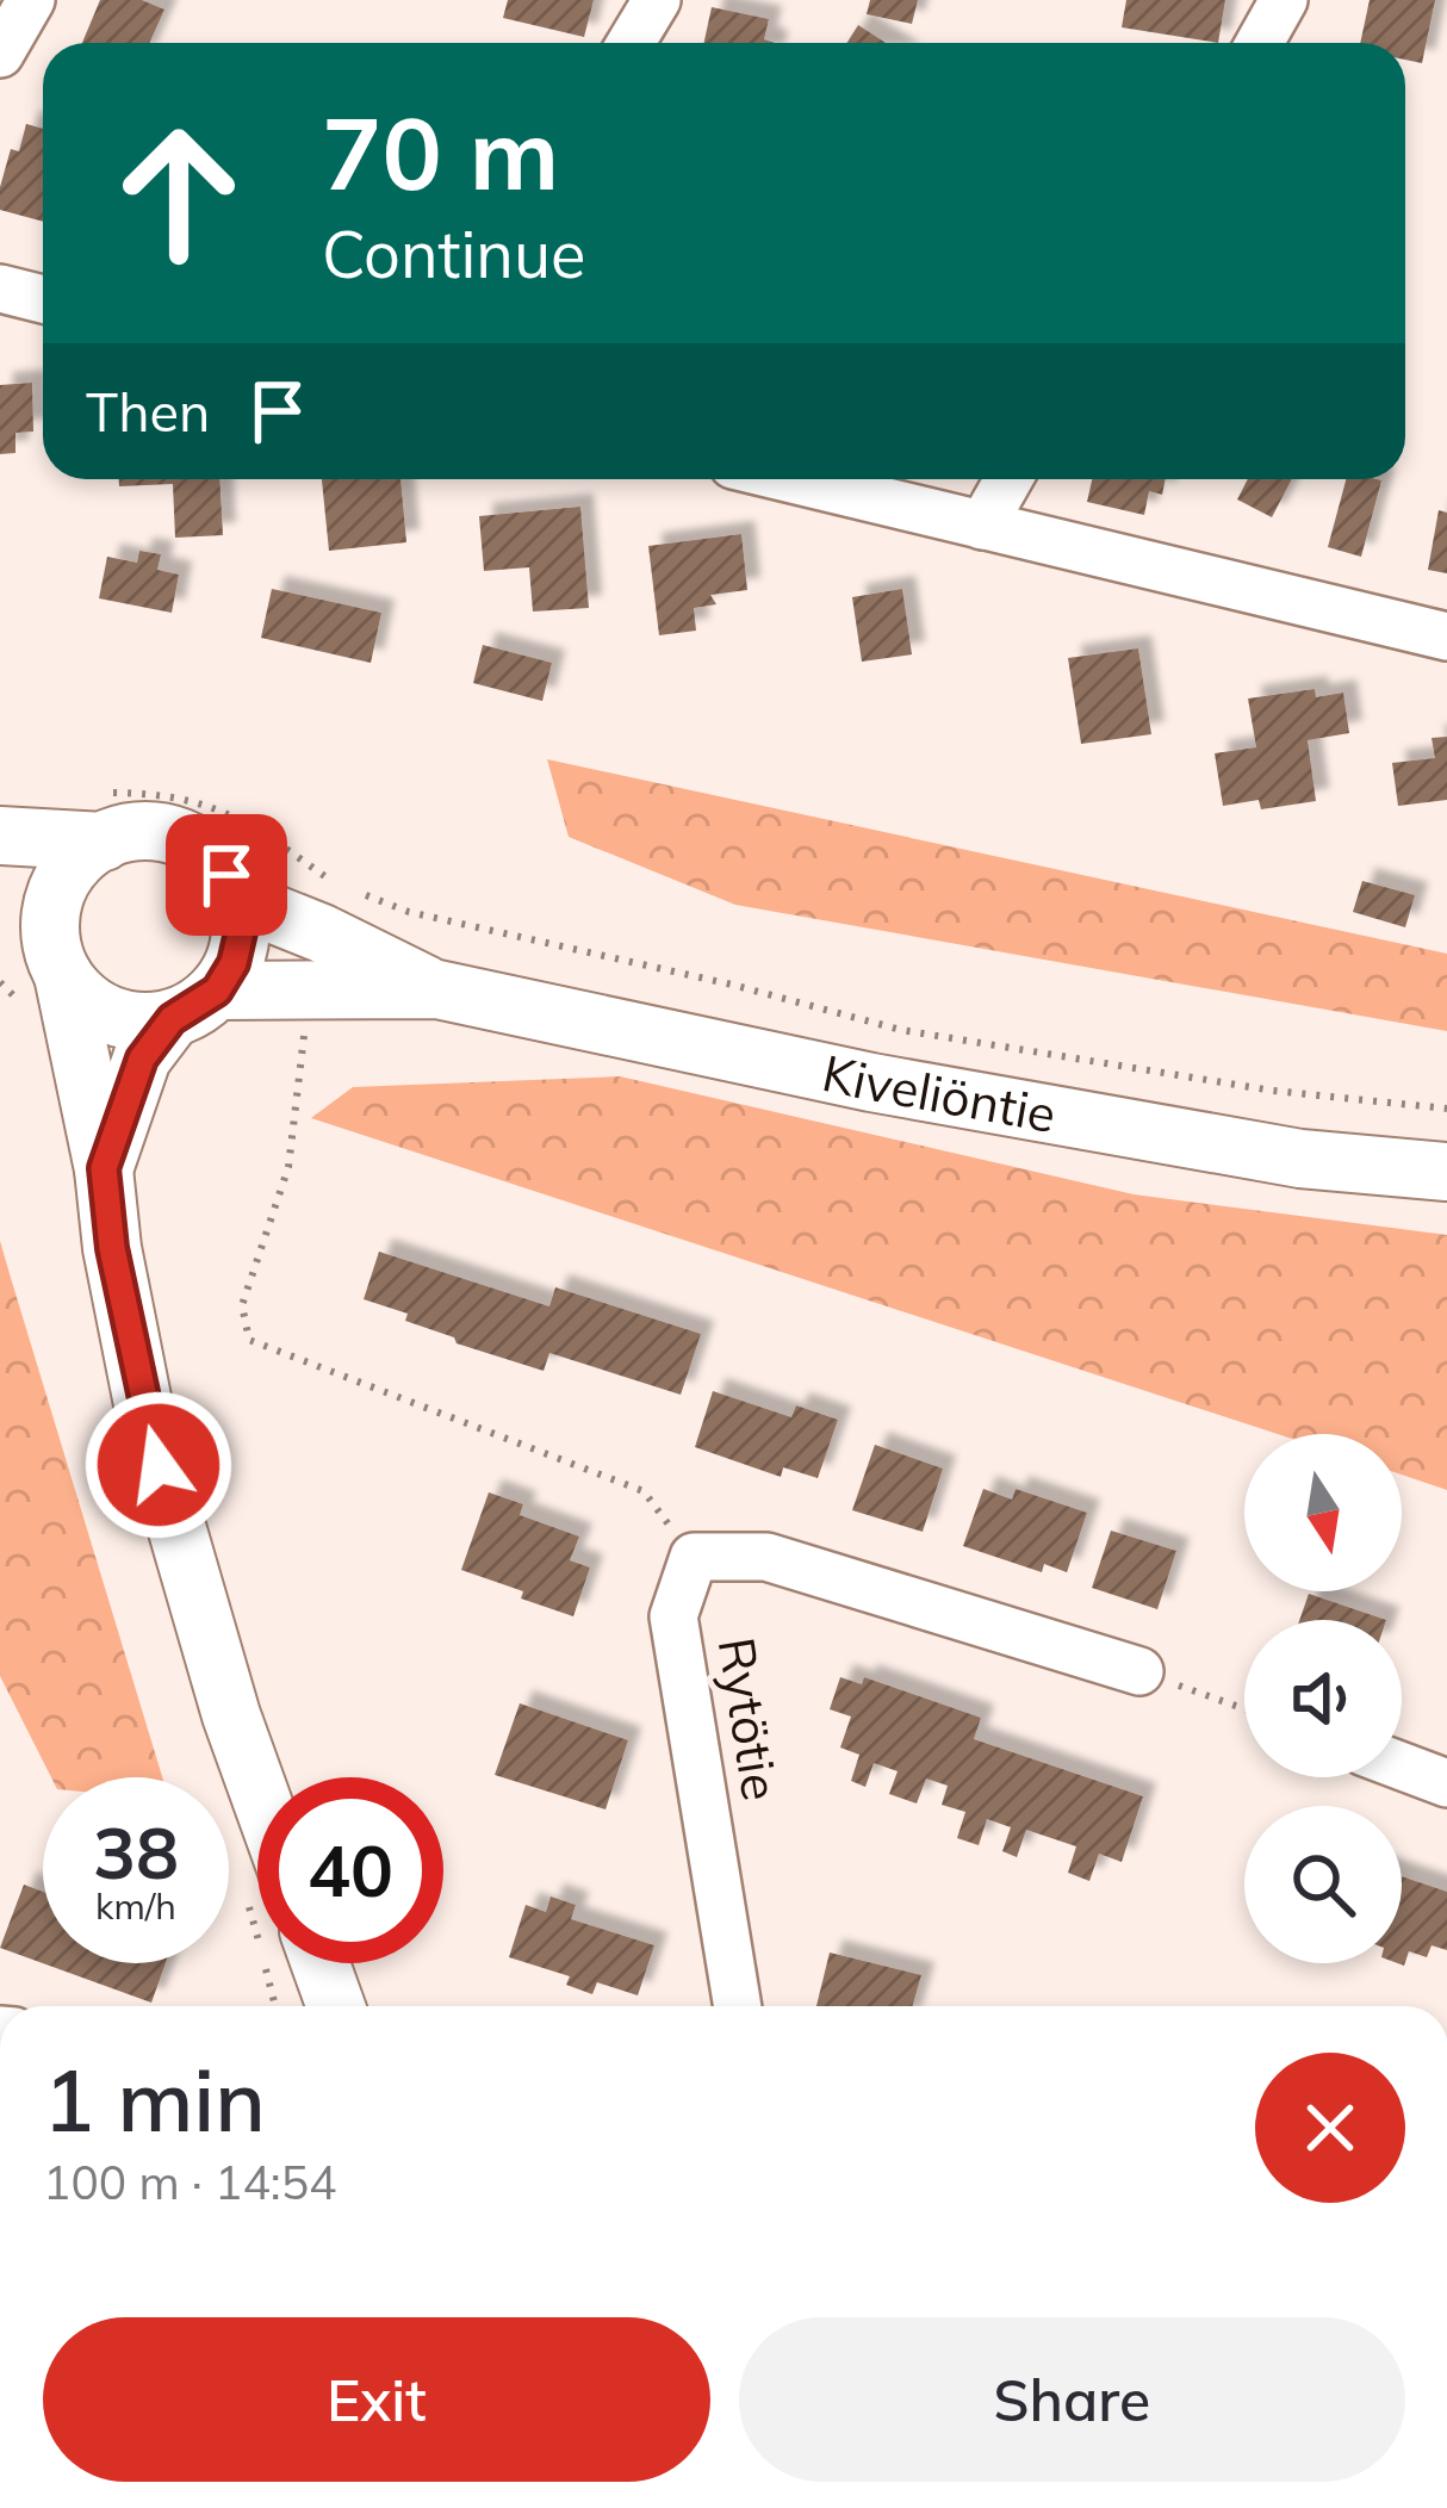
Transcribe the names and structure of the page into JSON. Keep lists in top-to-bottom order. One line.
{"streets":{"street":["Kiveliöntie","Rytötie"]},"north":"bottom","page":{"turn":["70 m","Continue"],"then":"Then","speed":"38 km/h","limit":"40","heading":["1 min","100 m · 14:54"],"buttons":["Exit","Share"]}}
